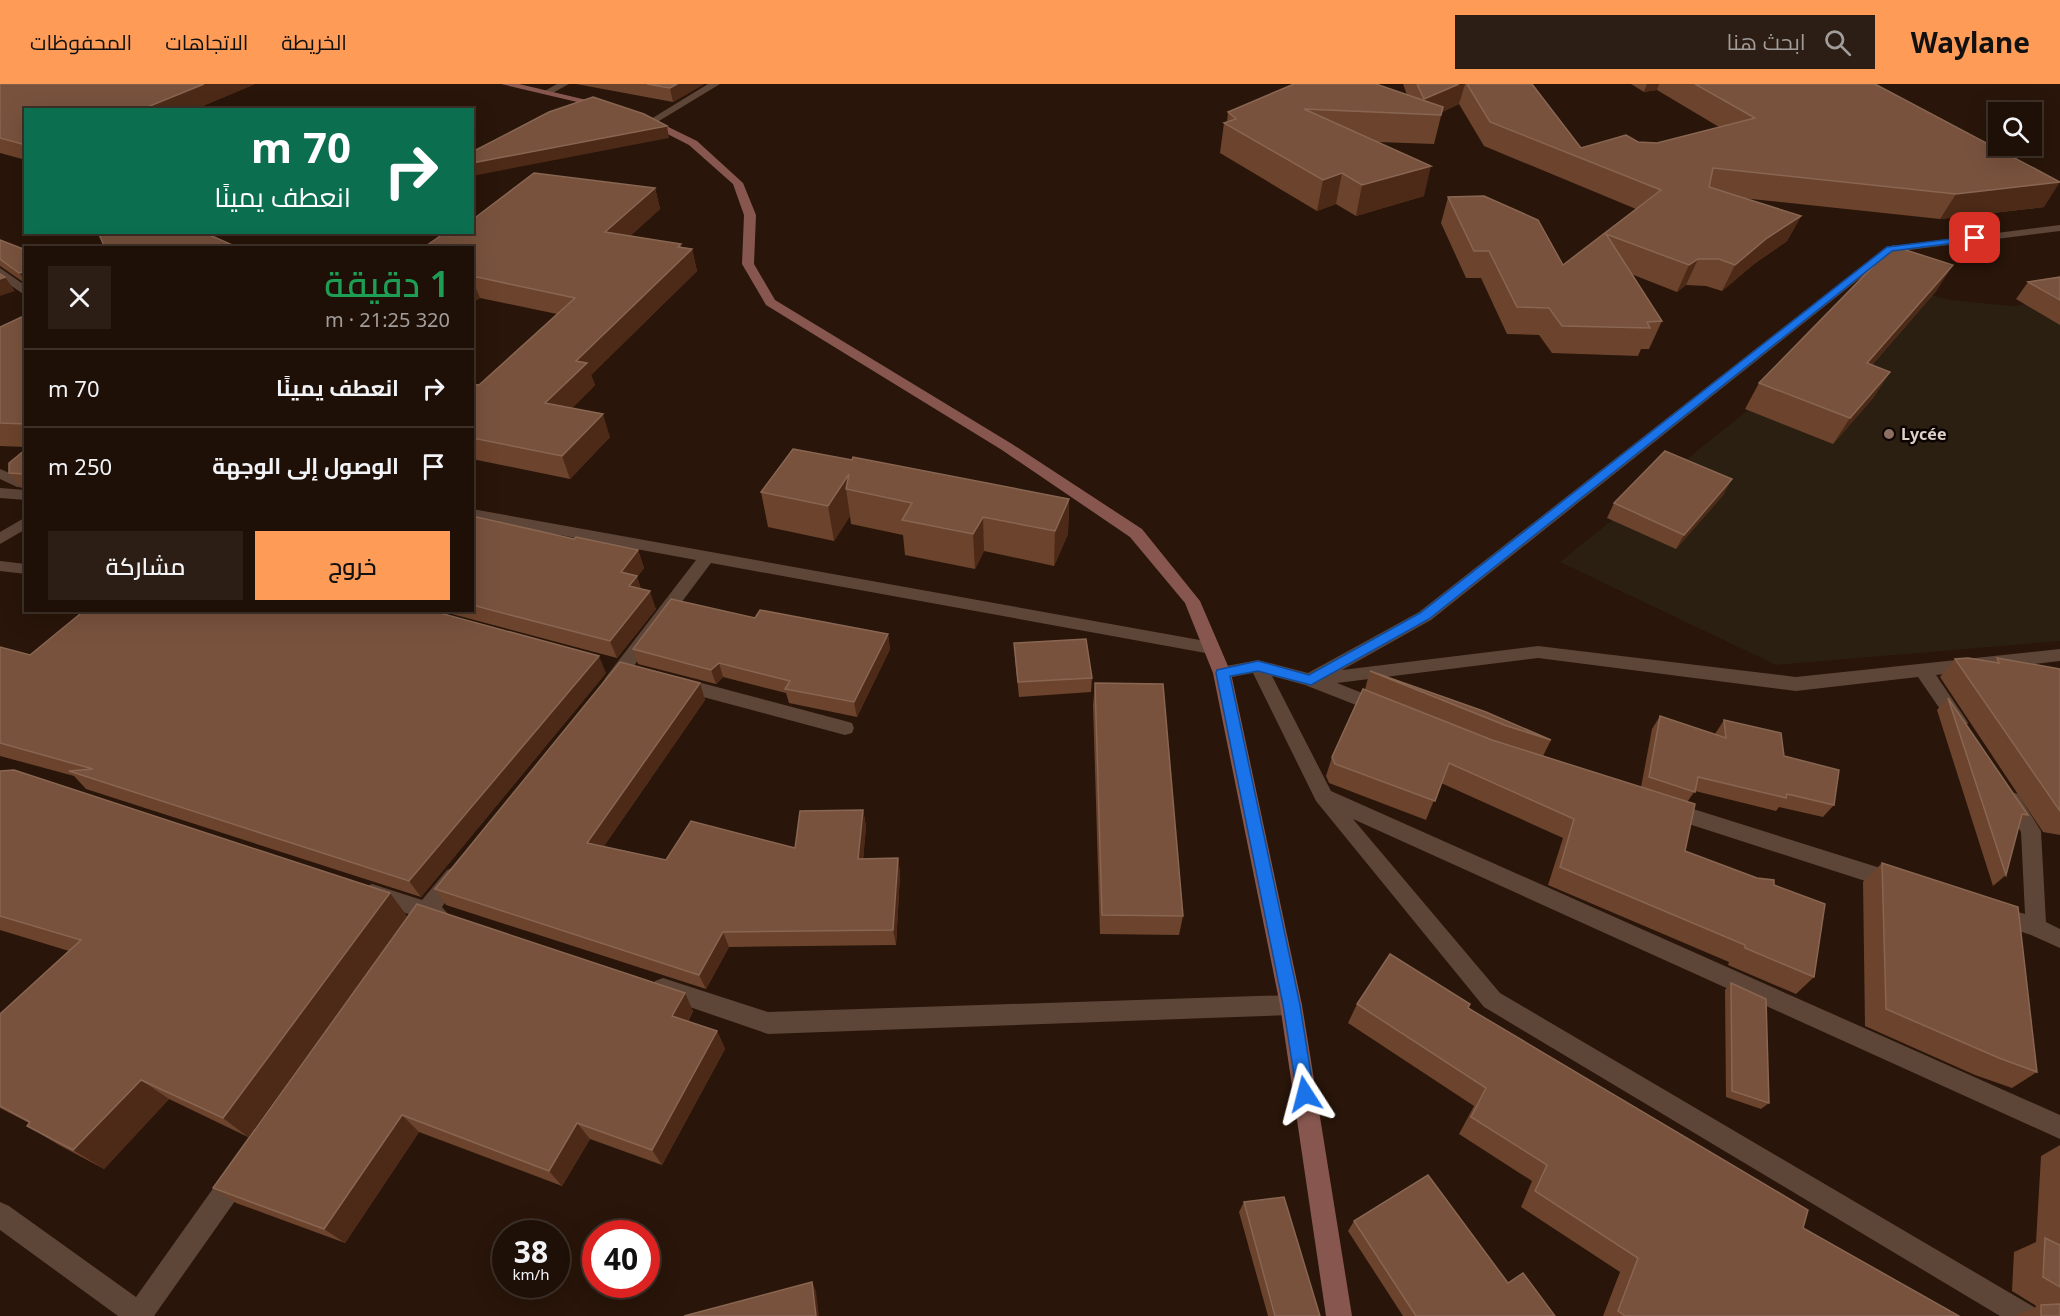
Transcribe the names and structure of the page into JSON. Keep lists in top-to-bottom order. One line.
{"places":["Lycée"],"page":{"header":"Waylane","search":"ابحث هنا","nav":["الخريطة","الاتجاهات","المحفوظات"],"turn":["70 m","انعطف يمينًا"],"heading":["1 دقيقة","320 m · 21:25"],"list":[{"name":"انعطف يمينًا","value":"70 m"},{"name":"الوصول إلى الوجهة","value":"250 m"}],"buttons":["خروج","مشاركة"],"speed":"38 km/h","limit":"40"}}
